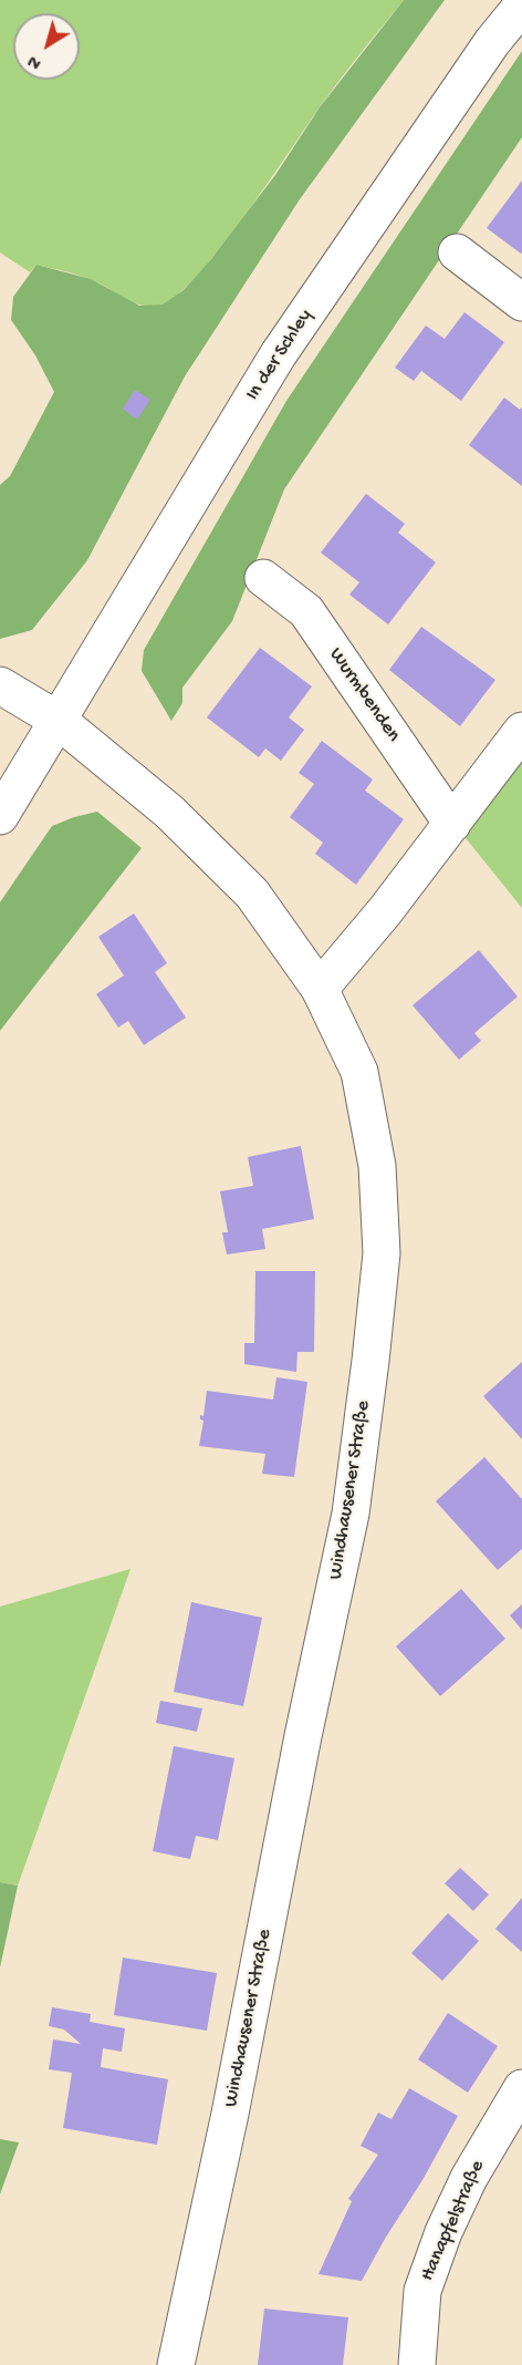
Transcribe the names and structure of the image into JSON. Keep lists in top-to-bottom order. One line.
{"streets":{"street":["In der Schley","Wurmbenden","Windhausener Straße","Hanapfelstraße"]},"crossings":[["In der Schley","Windhausener Straße"]],"north":"bottom left"}
